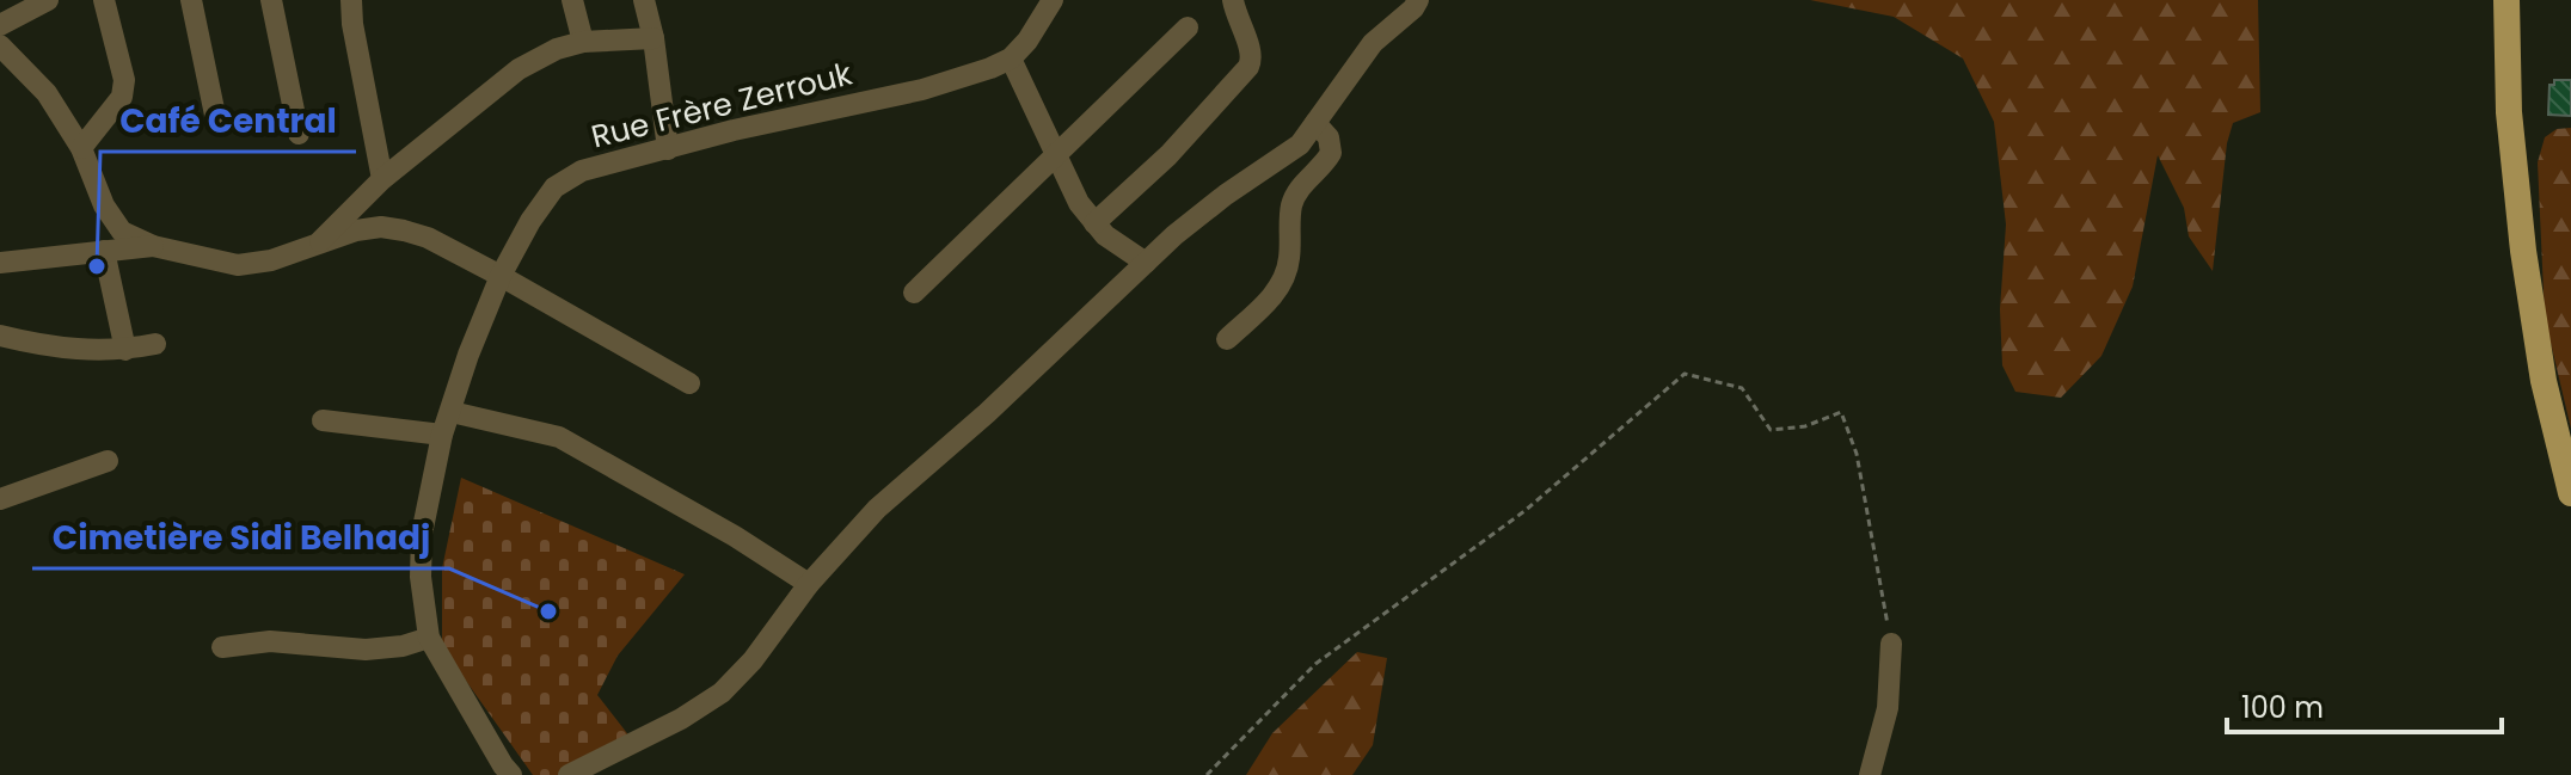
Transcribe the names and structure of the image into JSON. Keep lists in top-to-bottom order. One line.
{"streets":{"street":["Rue Frère Zerrouk"]},"places":["Café Central","Cimetière Sidi Belhadj"],"scale_bar":"100 m"}
